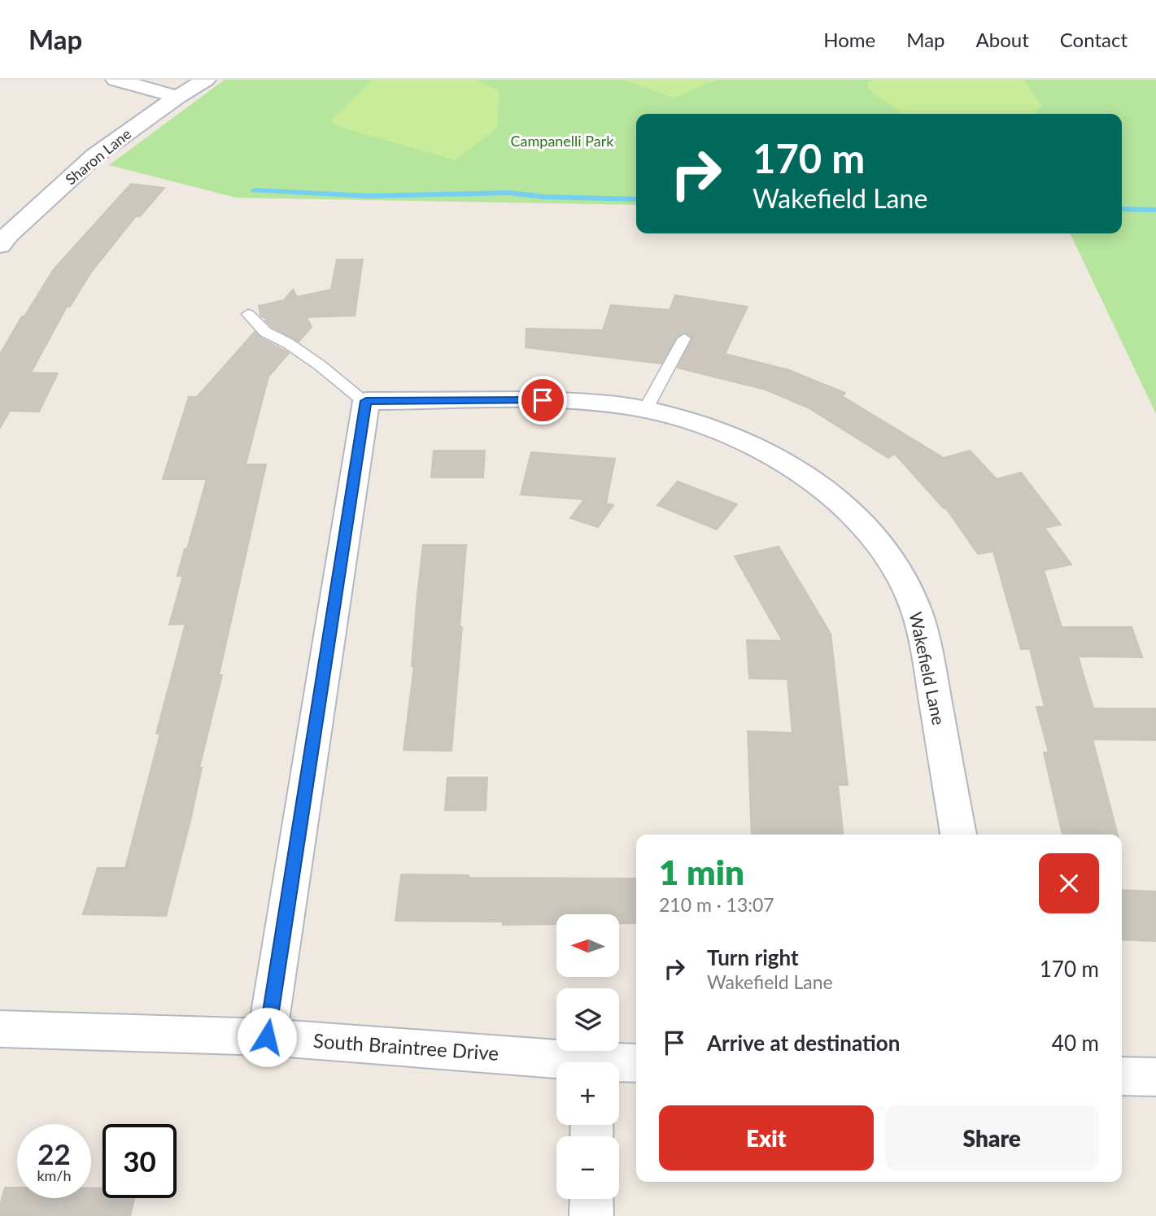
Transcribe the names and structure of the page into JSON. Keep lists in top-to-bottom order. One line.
{"streets":{"street":["Sharon Lane","Wakefield Lane","South Braintree Drive"]},"parks":["Campanelli Park"],"north":"left","page":{"header":"Map","nav":["Home","Map","About","Contact"],"turn":["170 m","Wakefield Lane"],"heading":["1 min","210 m · 13:07"],"map_buttons":["+","−"],"list":[{"name":"Turn right","note":"Wakefield Lane","value":"170 m"},{"name":"Arrive at destination","value":"40 m"}],"buttons":["Exit","Share"],"speed":"22 km/h","limit":"30"}}
